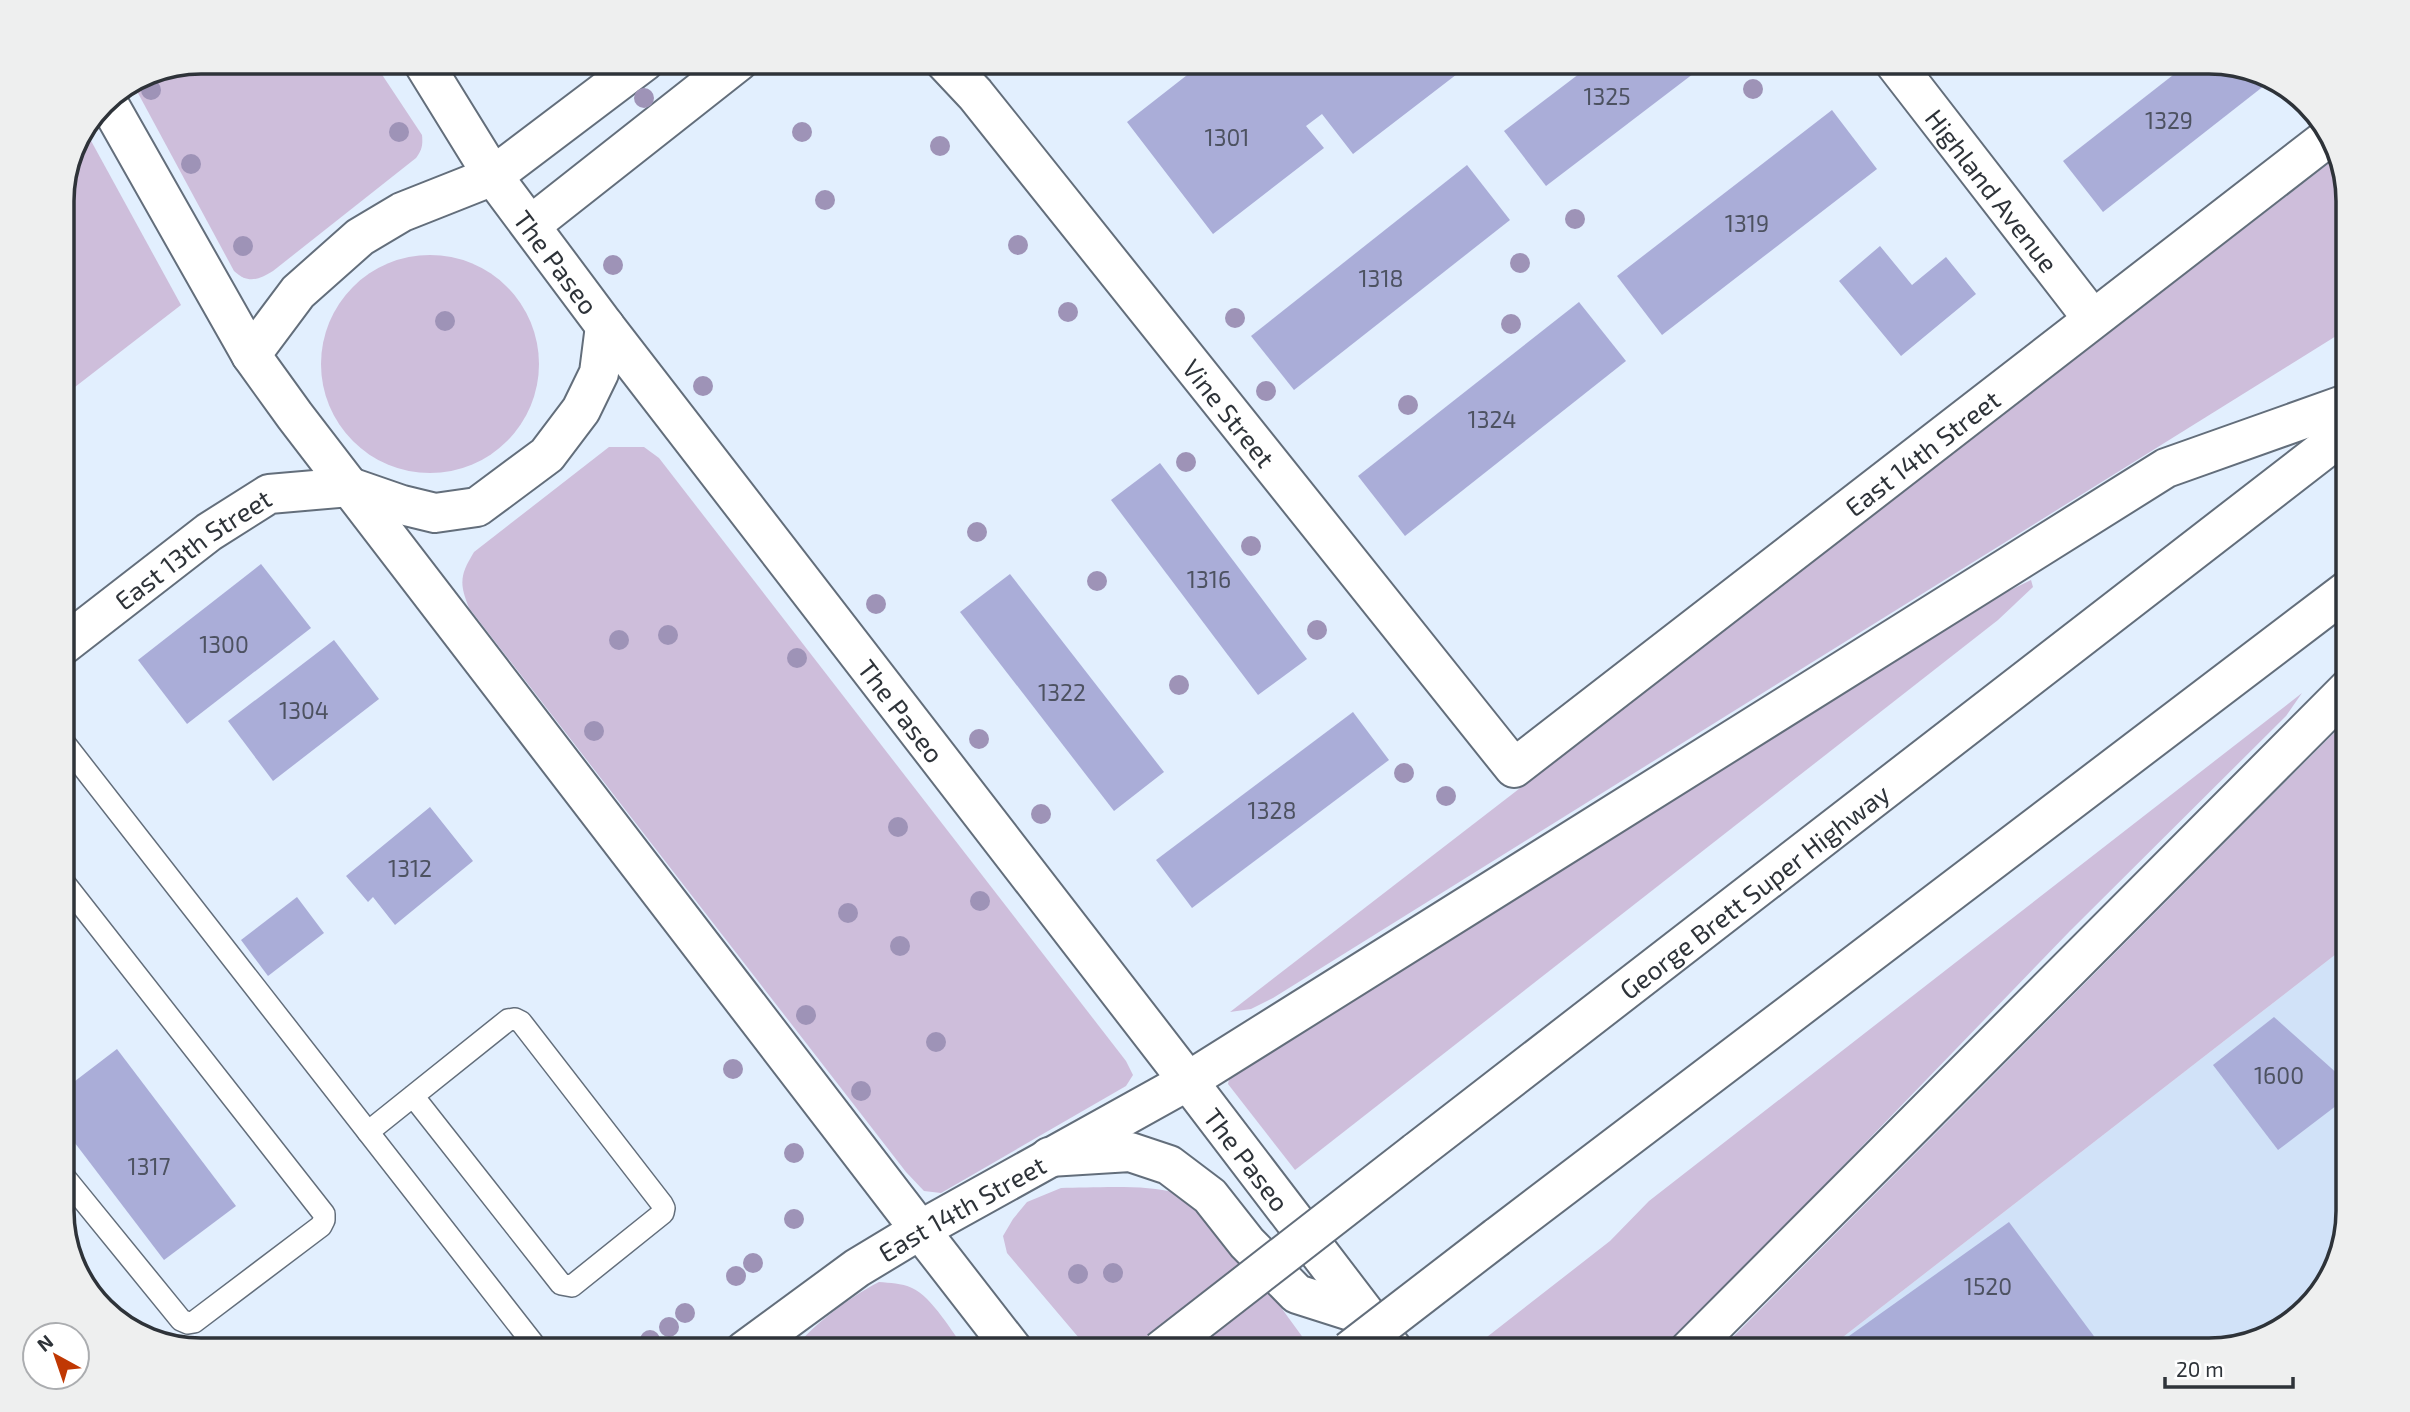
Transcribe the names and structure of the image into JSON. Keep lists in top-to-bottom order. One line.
{"streets":{"main road":["Highland Avenue","The Paseo","Vine Street","East 14th Street","East 13th Street","George Brett Super Highway"]},"crossings":[["Highland Avenue","East 14th Street"],["The Paseo","East 14th Street"],["The Paseo","East 13th Street"],["Vine Street","East 14th Street"]],"house_numbers":["1325","1329","1301","1319","1318","1324","1316","1300","1322","1304","1328","1312","1600","1317","1520"],"scale_bar":"20 m","north":"top left"}
